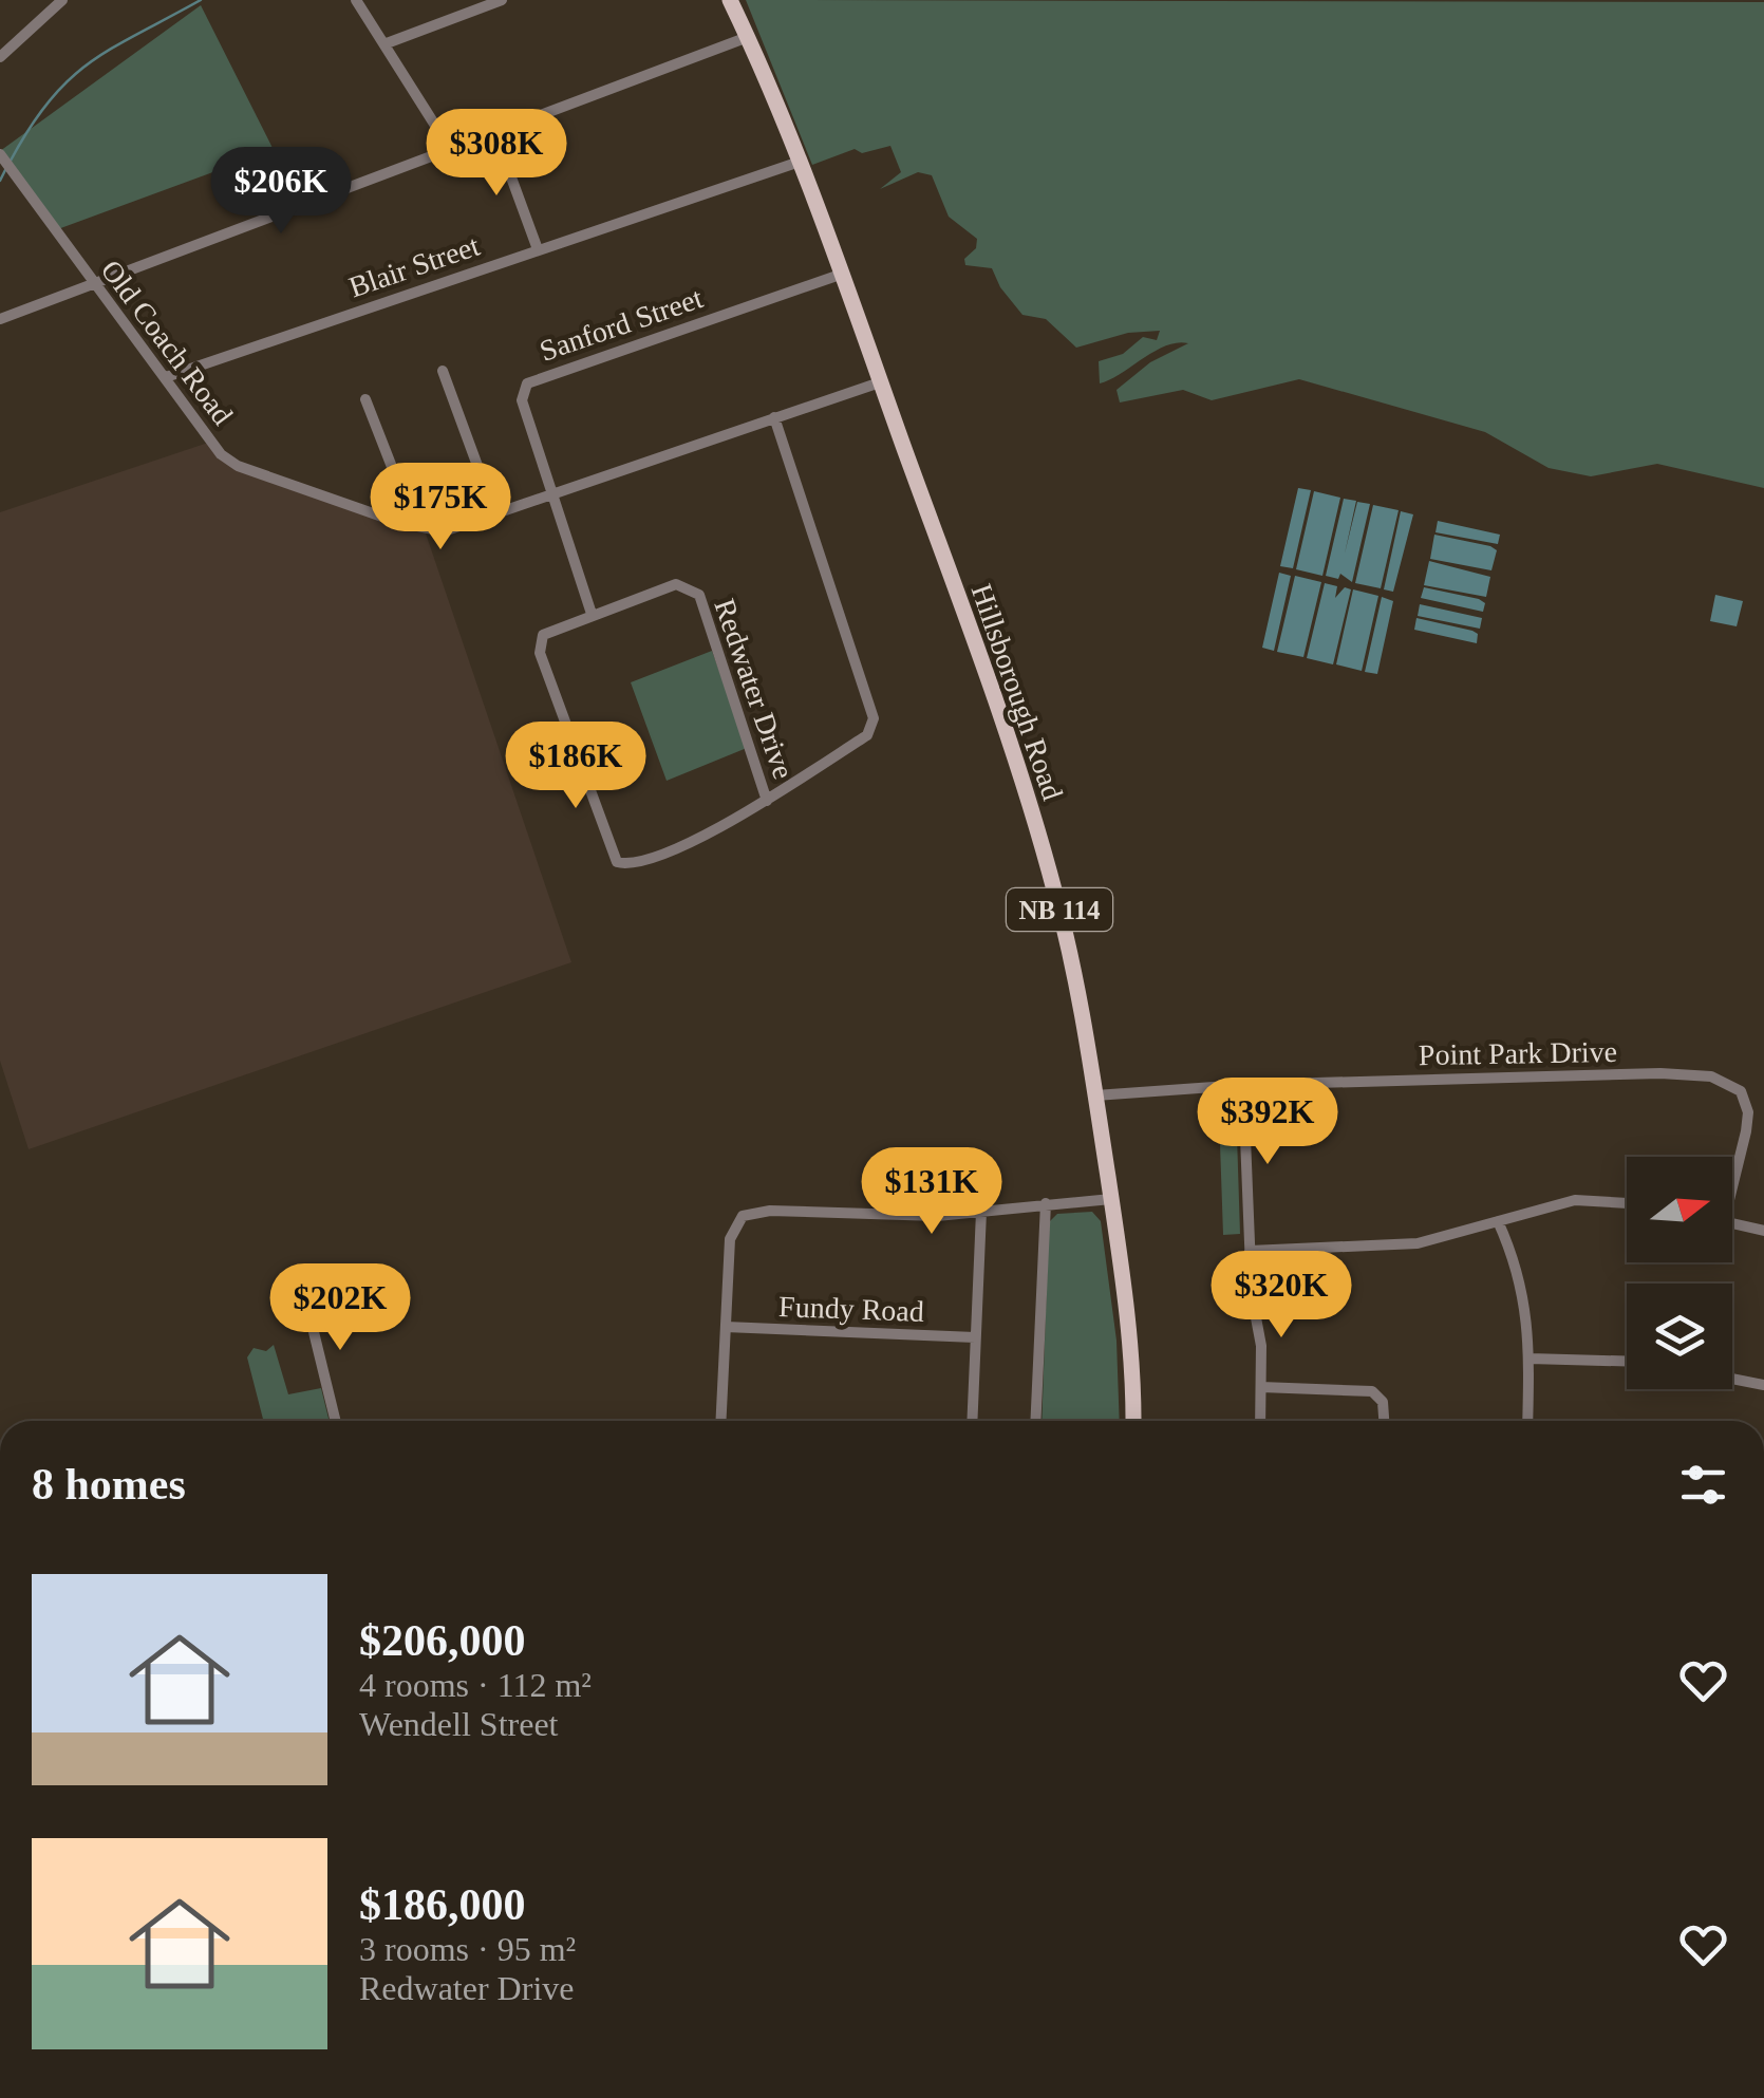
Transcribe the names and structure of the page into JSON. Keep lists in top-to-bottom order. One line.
{"streets":{"main road":["Hillsborough Road","NB 114"],"street":["Blair Street","Sanford Street","Old Coach Road","Redwater Drive","Point Park Drive","Fundy Road"]},"crossings":[["Blair Street","Old Coach Road"],["Blair Street","Hillsborough Road"],["Sanford Street","Old Coach Road"],["Sanford Street","Hillsborough Road"],["Old Coach Road","Redwater Drive"],["Old Coach Road","Hillsborough Road"],["Hillsborough Road","Point Park Drive"]],"north":"right","page":{"price":["$308K","$206K","$175K","$186K","$392K","$131K","$320K","$202K"],"heading":"8 homes","list":[{"name":"$206,000","note":"4 rooms · 112 m² · Wendell Street"},{"name":"$186,000","note":"3 rooms · 95 m² · Redwater Drive"}]}}
